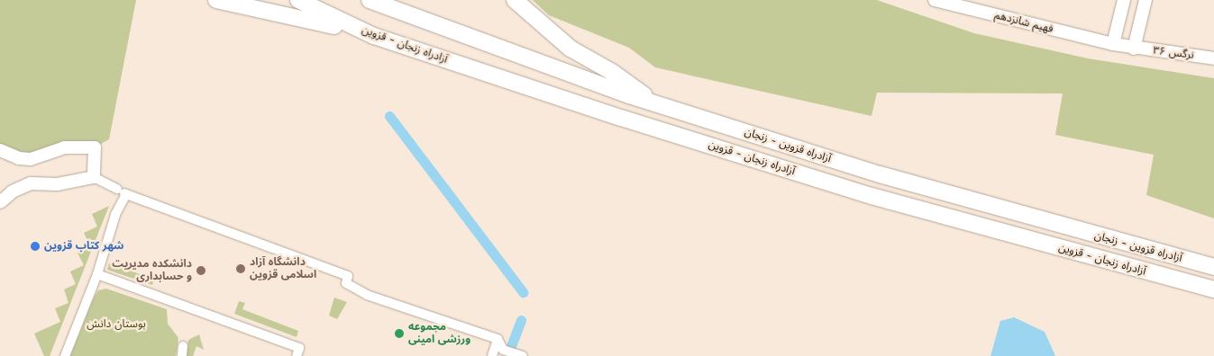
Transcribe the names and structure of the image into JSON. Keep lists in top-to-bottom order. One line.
{"streets":{"highway":["آزادراه زنجان - قزوین","آزادراه قزوین - زنجان"],"main road":["فهیم شانزدهم","نرگس ۳۶"]},"crossings":[["فهیم شانزدهم","نرگس ۳۶"]],"parks":["بوستان دانش"],"places":["شهر کتاب قزوین","دانشگاه آزاد اسلامی قزوین","دانشکده مدیریت و حسابداری","مجموعه ورزشی امینی"]}
